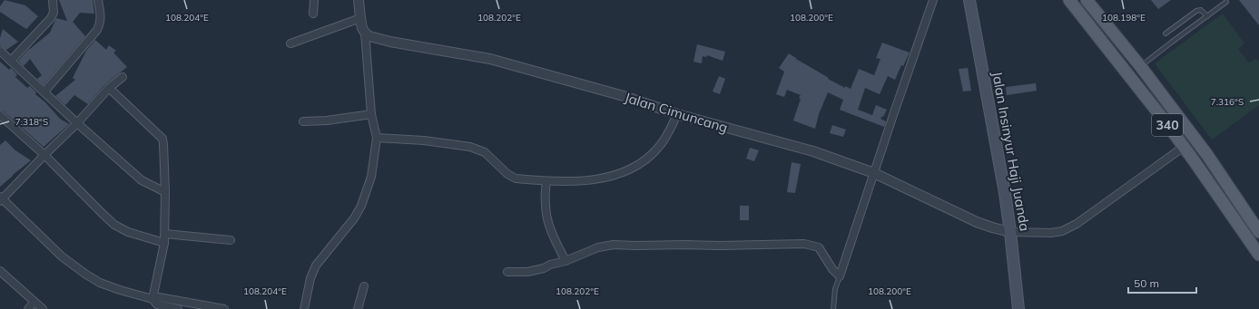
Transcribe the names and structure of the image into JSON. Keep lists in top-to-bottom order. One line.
{"streets":{"main road":["340","Jalan Insinyur Haji Juanda"],"street":["Jalan Cimuncang"]},"crossings":[["Jalan Cimuncang","Jalan Insinyur Haji Juanda"]],"scale_bar":"50 m","coordinates":["108.204°E","108.202°E","108.200°E","108.198°E","7.316°S","7.318°S"]}
